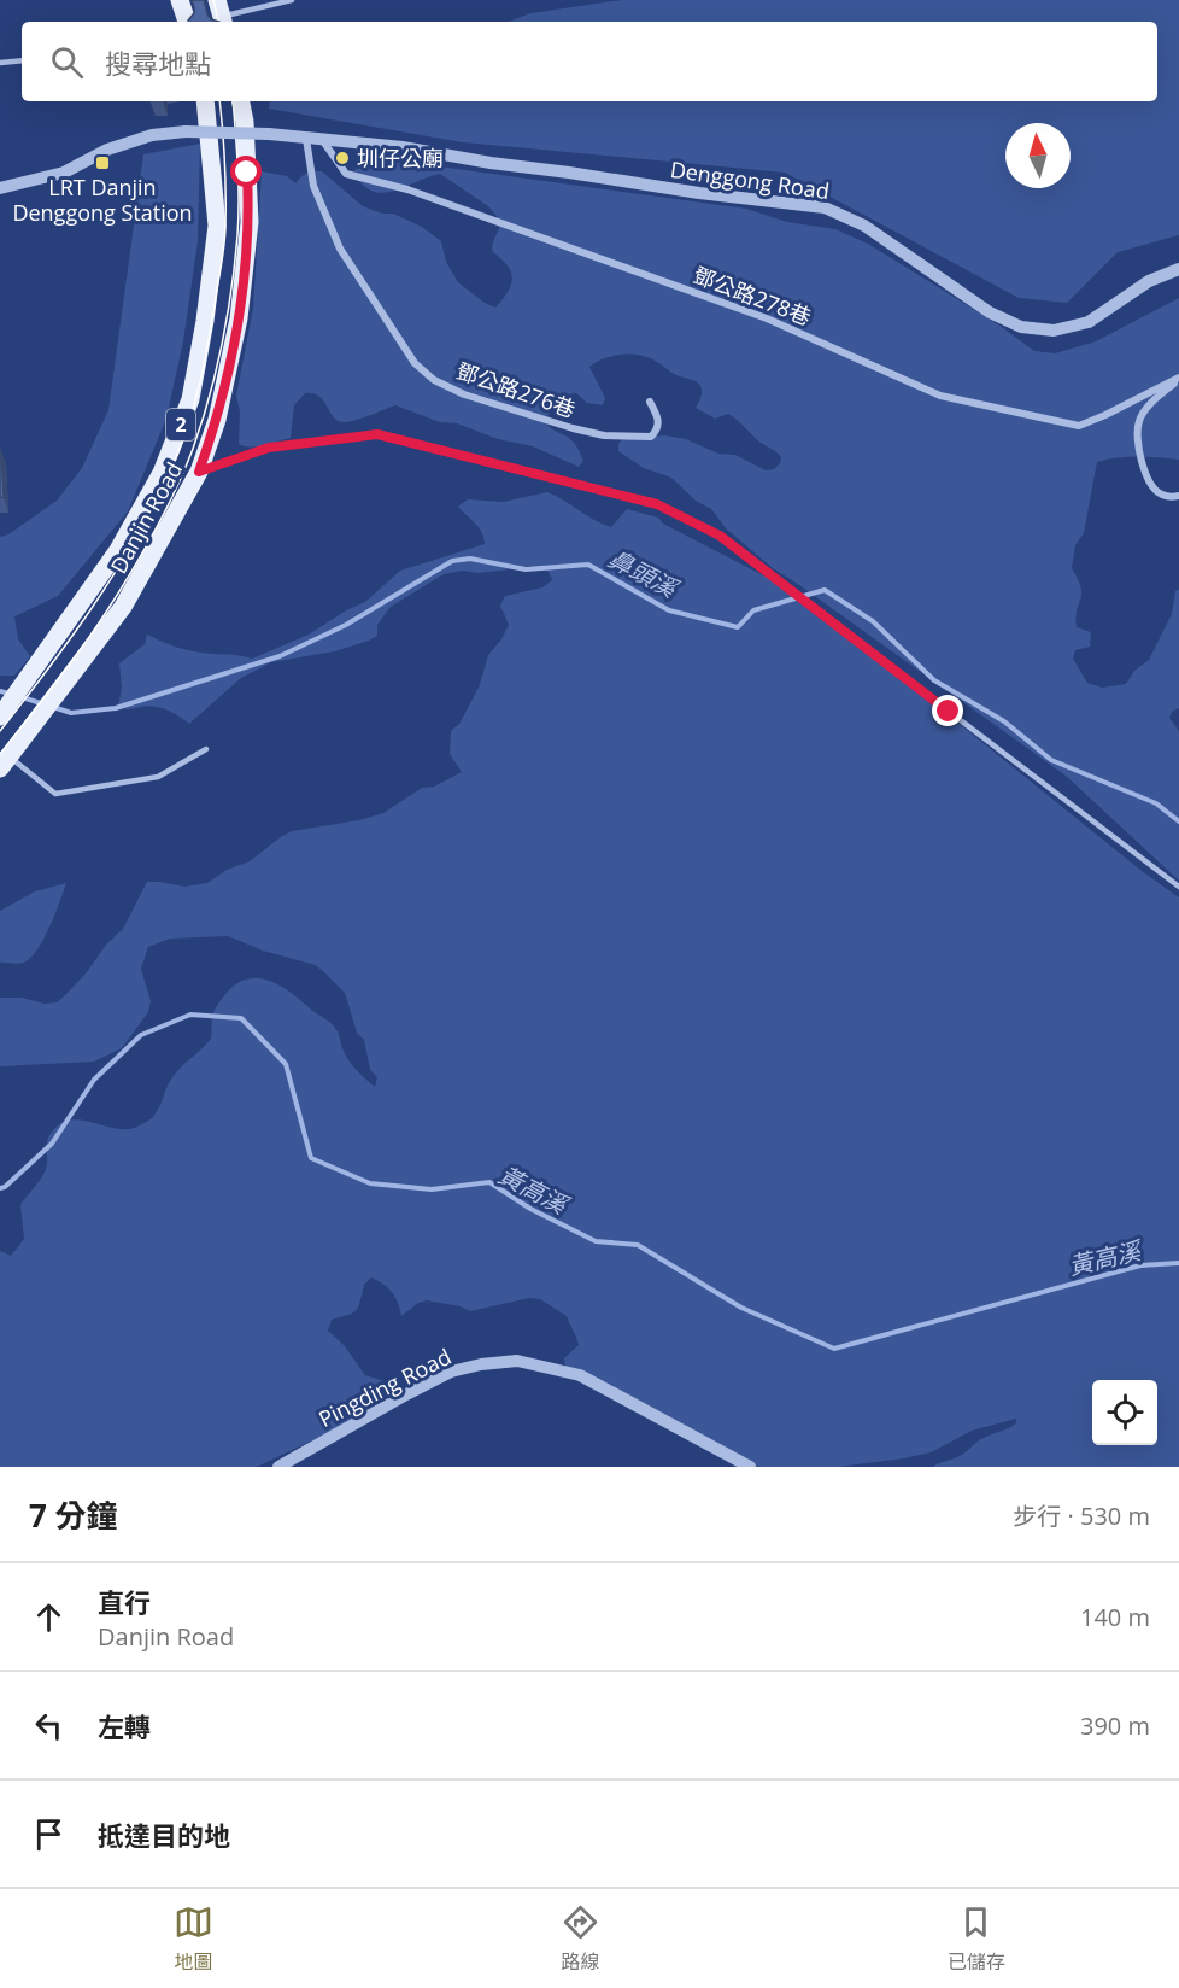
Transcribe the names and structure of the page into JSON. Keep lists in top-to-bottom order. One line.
{"streets":{"main road":["2","Danjin Road"],"street":["Denggong Road","鄧公路278巷","鄧公路276巷","Pingding Road"]},"crossings":[["Denggong Road","鄧公路278巷"],["Denggong Road","鄧公路276巷"]],"water":["鼻頭溪","黃高溪"],"places":{"other":["圳仔公廟"],"transit":["LRT Danjin Denggong Station"]},"north":"top","page":{"search":"搜尋地點","heading":["7 分鐘","步行 · 530 m"],"list":[["直行","Danjin Road","140 m"],["左轉","390 m"],"抵達目的地"],"nav":["地圖","路線","已儲存"]}}
